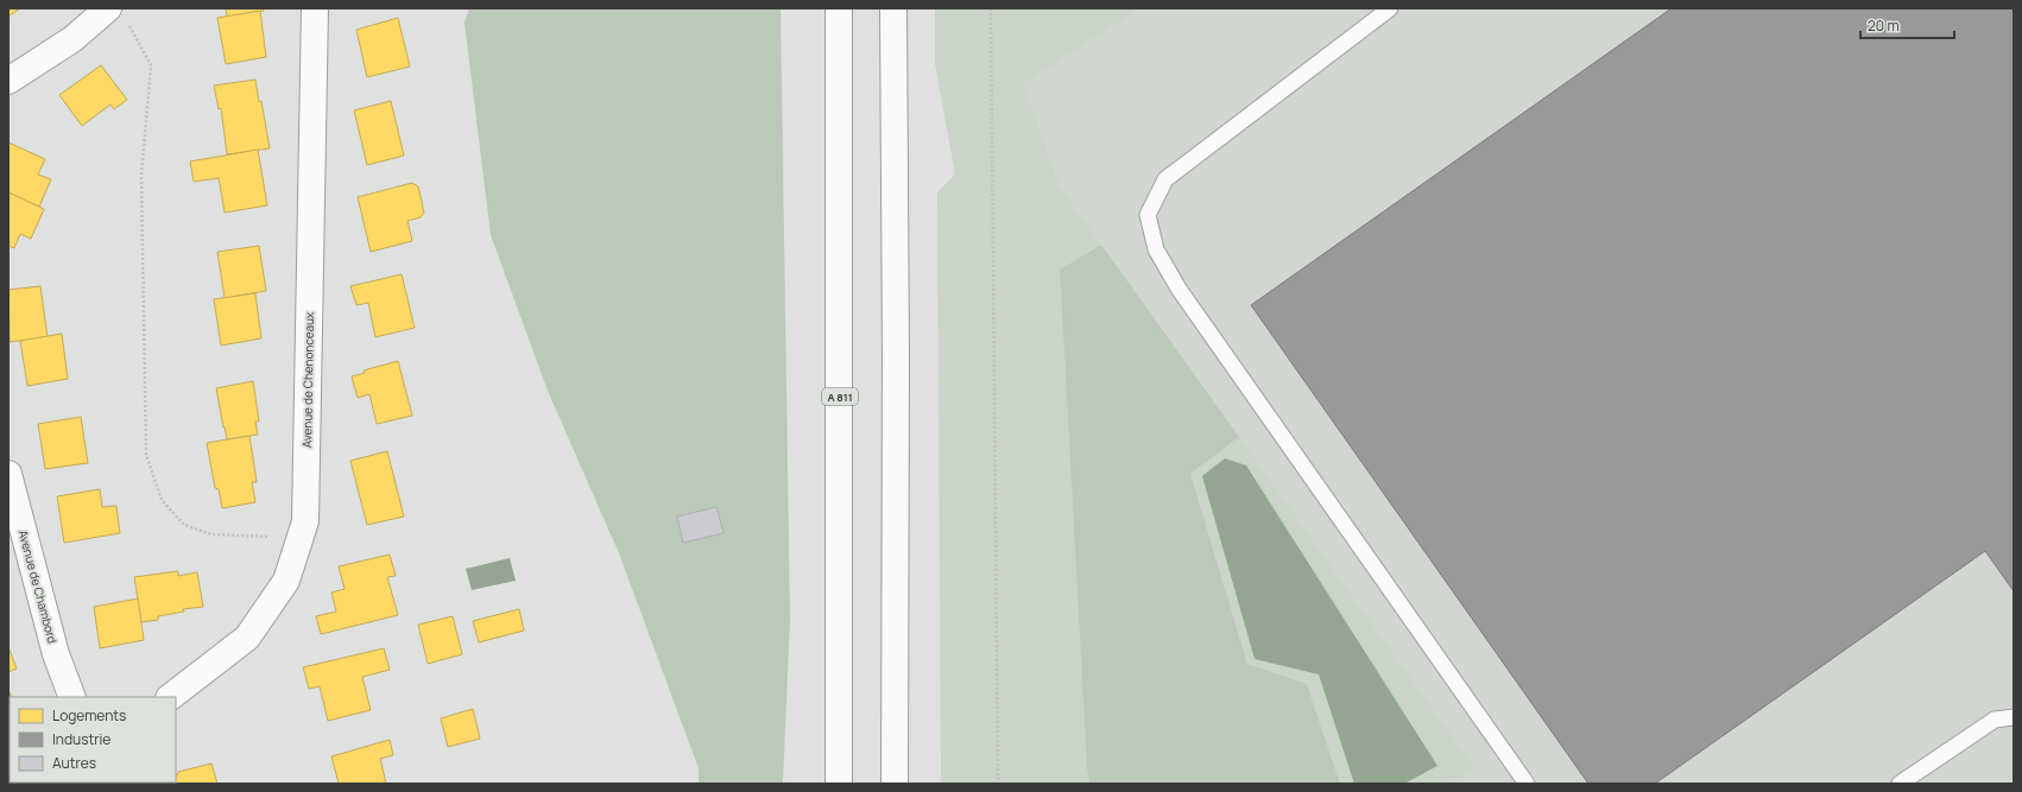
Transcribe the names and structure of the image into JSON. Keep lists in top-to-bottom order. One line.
{"streets":{"main road":["Avenue de Chenonceaux","A 811","Avenue de Chambord"]},"legend":["Logements","Industrie","Autres"],"scale_bar":"20 m"}
